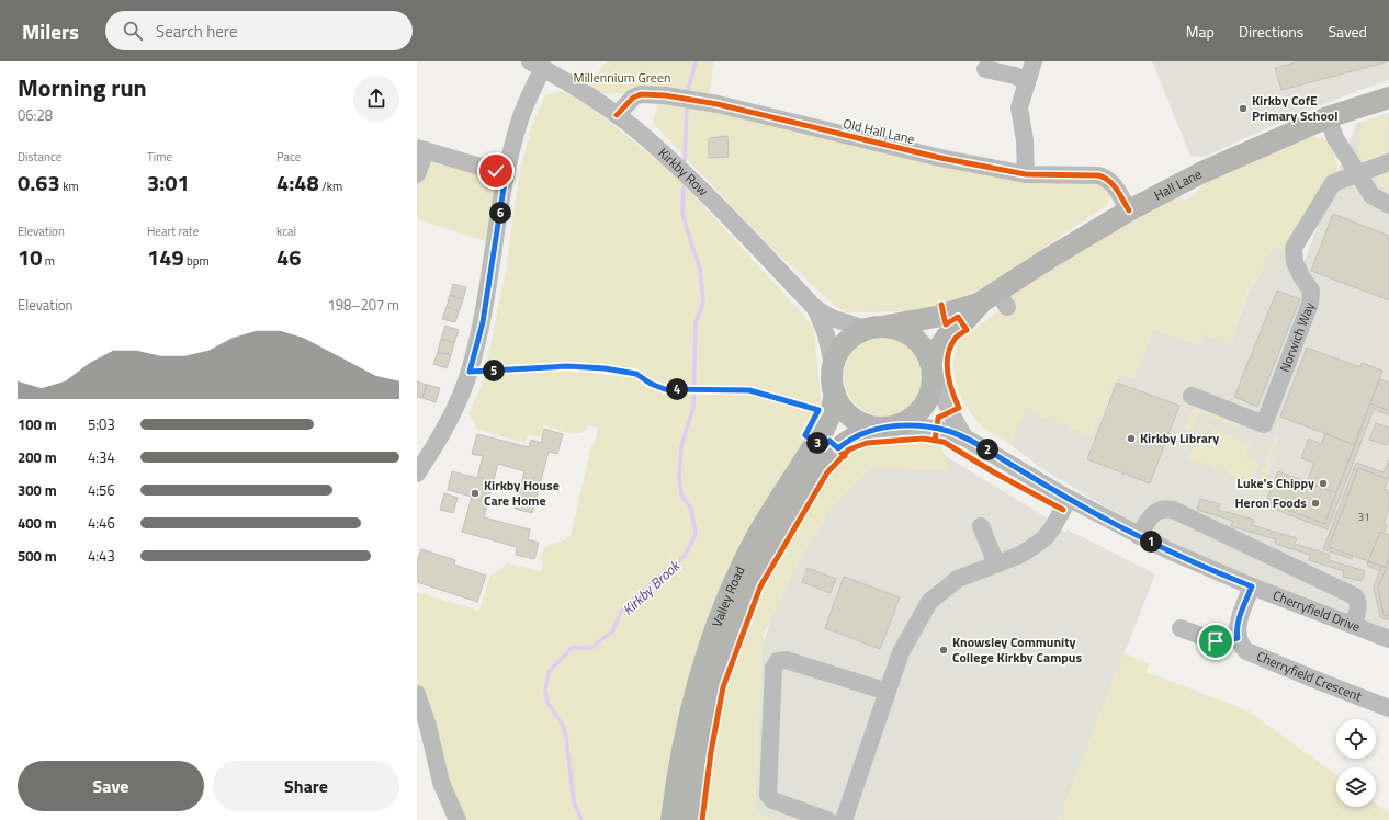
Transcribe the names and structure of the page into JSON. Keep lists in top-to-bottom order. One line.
{"streets":{"main road":["Hall Lane","Valley Road"],"street":["Old Hall Lane","Kirkby Row","Norwich Way","Cherryfield Drive","Cherryfield Crescent"]},"crossings":[["Old Hall Lane","Kirkby Row"],["Old Hall Lane","Hall Lane"],["Kirkby Row","Hall Lane"],["Kirkby Row","Valley Road"],["Kirkby Row","Cherryfield Drive"],["Hall Lane","Valley Road"],["Hall Lane","Cherryfield Drive"],["Valley Road","Cherryfield Drive"]],"water":["Kirkby Brook"],"parks":["Millennium Green"],"places":["Kirkby CofE Primary School","Kirkby Library","Luke's Chippy","Kirkby House Care Home","Heron Foods","Knowsley Community College Kirkby Campus"],"house_numbers":["31"],"page":{"header":"Milers","search":"Search here","nav":["Map","Directions","Saved"],"heading":["Morning run","06:28"],"stats":[["Distance","0.63 km"],["Time","3:01"],["Pace","4:48 /km"],["Elevation","10 m"],["Heart rate","149 bpm"],["kcal","46"]],"pins":["6","5","4","3","2","1"],"chart":["Elevation","198–207 m"],"list":[{"name":"100 m","note":"5:03"},{"name":"200 m","note":"4:34"},{"name":"300 m","note":"4:56"},{"name":"400 m","note":"4:46"},{"name":"500 m","note":"4:43"}],"buttons":["Save","Share"]}}
